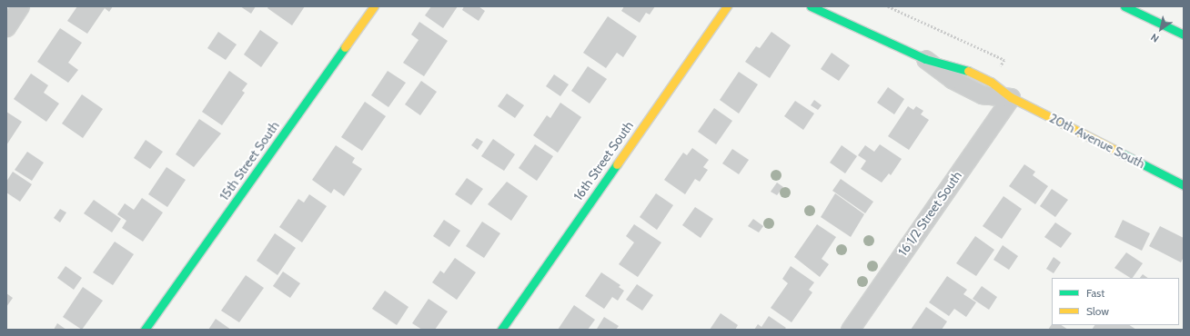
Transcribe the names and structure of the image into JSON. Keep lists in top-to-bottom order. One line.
{"streets":{"main road":["20th Avenue South","15th Street South","16th Street South"],"street":["16 1/2 Street South"]},"crossings":[["20th Avenue South","16 1/2 Street South"]],"legend":["Fast","Slow"],"north":"bottom left"}
